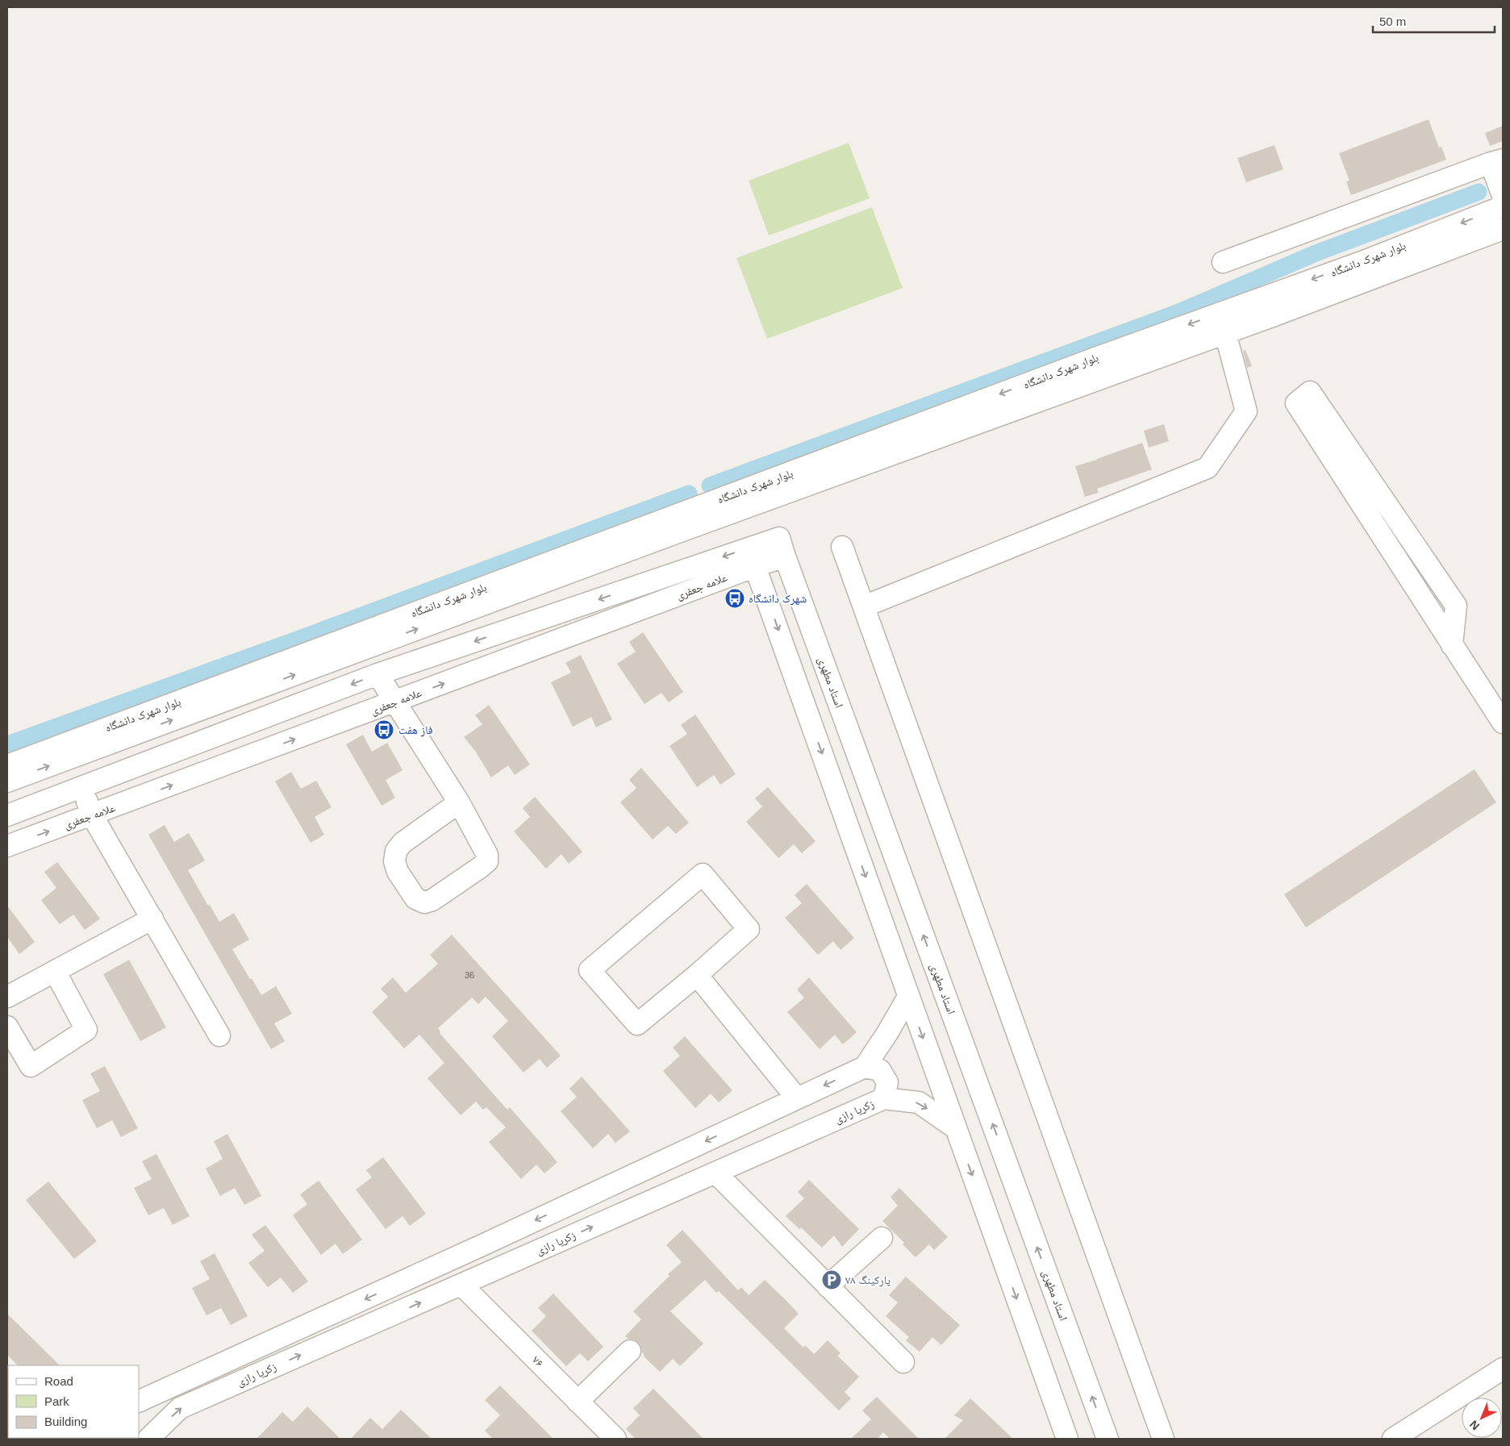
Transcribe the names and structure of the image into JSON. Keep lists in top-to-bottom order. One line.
{"streets":{"street":["بلوار شهرک دانشگاه","علامه جعفری","استاد مطهری","زکریا رازی","۷۶"]},"crossings":[["علامه جعفری","استاد مطهری"],["زکریا رازی","۷۶"]],"places":{"bus stop":["شهرک دانشگاه","فاز هفت"],"parking":["پارکینگ ۷۸"]},"house_numbers":["36"],"legend":["Road","Park","Building"],"scale_bar":"50 m","north":"bottom left"}
